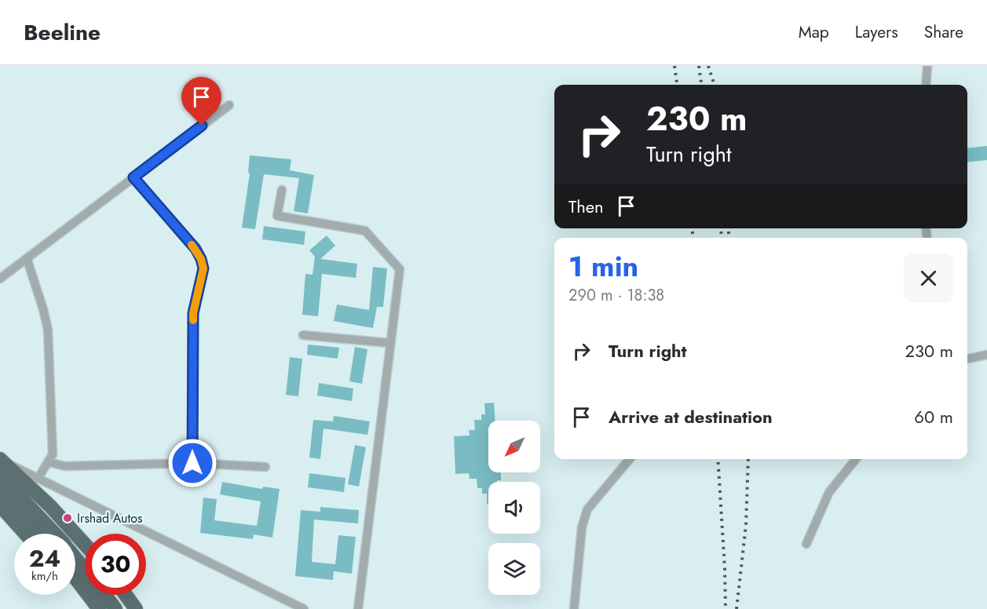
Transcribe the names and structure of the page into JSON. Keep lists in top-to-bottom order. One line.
{"places":["Irshad Autos"],"north":"bottom left","page":{"header":"Beeline","nav":["Map","Layers","Share"],"turn":["230 m","Turn right"],"then":"Then","heading":["1 min","290 m · 18:38"],"list":[{"name":"Turn right","value":"230 m"},{"name":"Arrive at destination","value":"60 m"}],"speed":"24 km/h","limit":"30"}}
